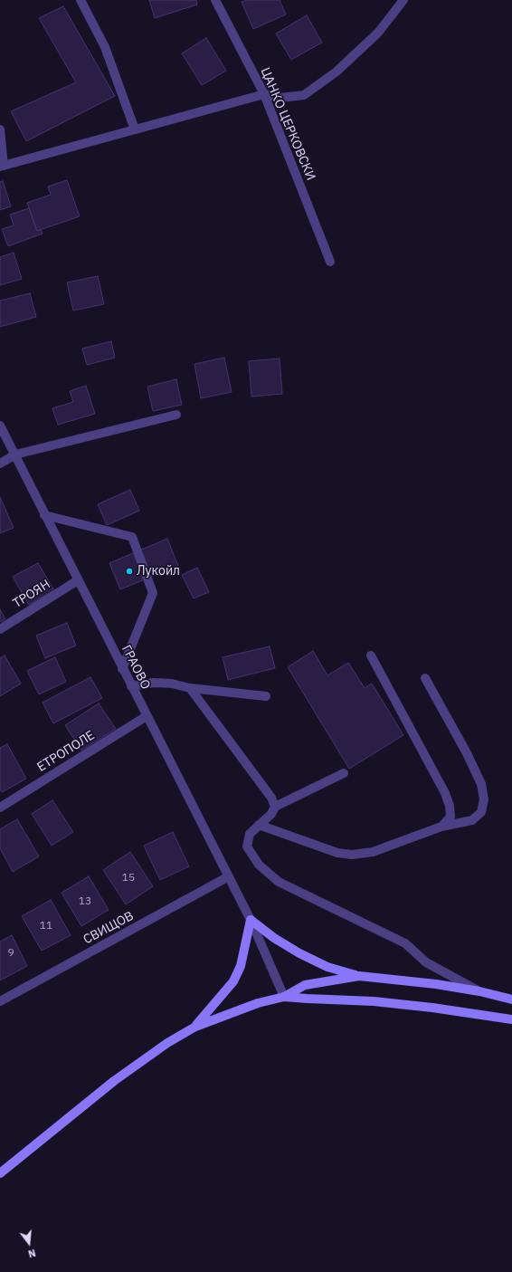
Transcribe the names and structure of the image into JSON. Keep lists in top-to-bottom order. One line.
{"streets":{"street":["ЦАНКО ЦЕРКОВСКИ","ТРОЯН","ГРАОВО","ЕТРОПОЛЕ","СВИЩОВ"]},"crossings":[["ТРОЯН","ГРАОВО"],["ГРАОВО","ЕТРОПОЛЕ"],["ГРАОВО","СВИЩОВ"]],"places":["Лукойл"],"house_numbers":["15","13","11","9"],"north":"bottom"}
